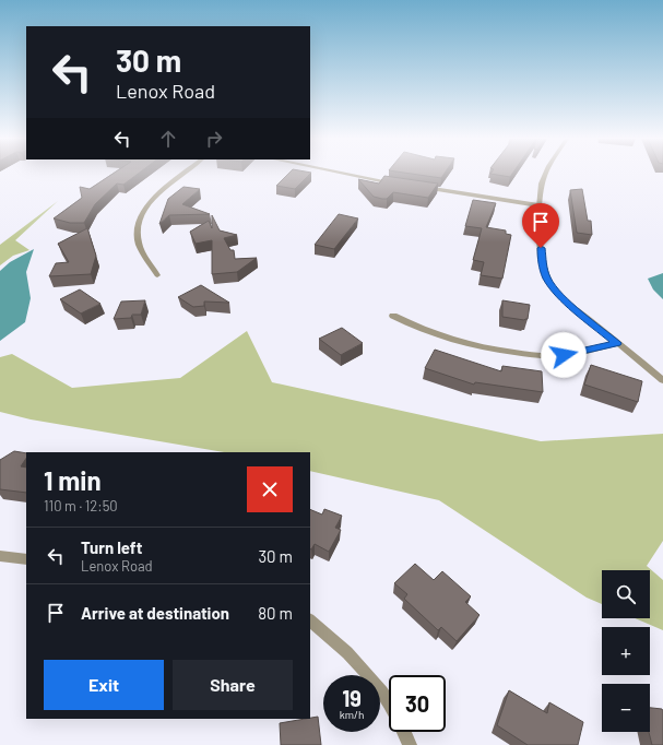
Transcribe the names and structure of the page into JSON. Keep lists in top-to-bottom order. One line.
{"page":{"turn":["30 m","Lenox Road"],"heading":["1 min","110 m · 12:50"],"list":[{"name":"Turn left","note":"Lenox Road","value":"30 m"},{"name":"Arrive at destination","value":"80 m"}],"map_buttons":["+","−"],"buttons":["Exit","Share"],"speed":"19 km/h","limit":"30"}}
